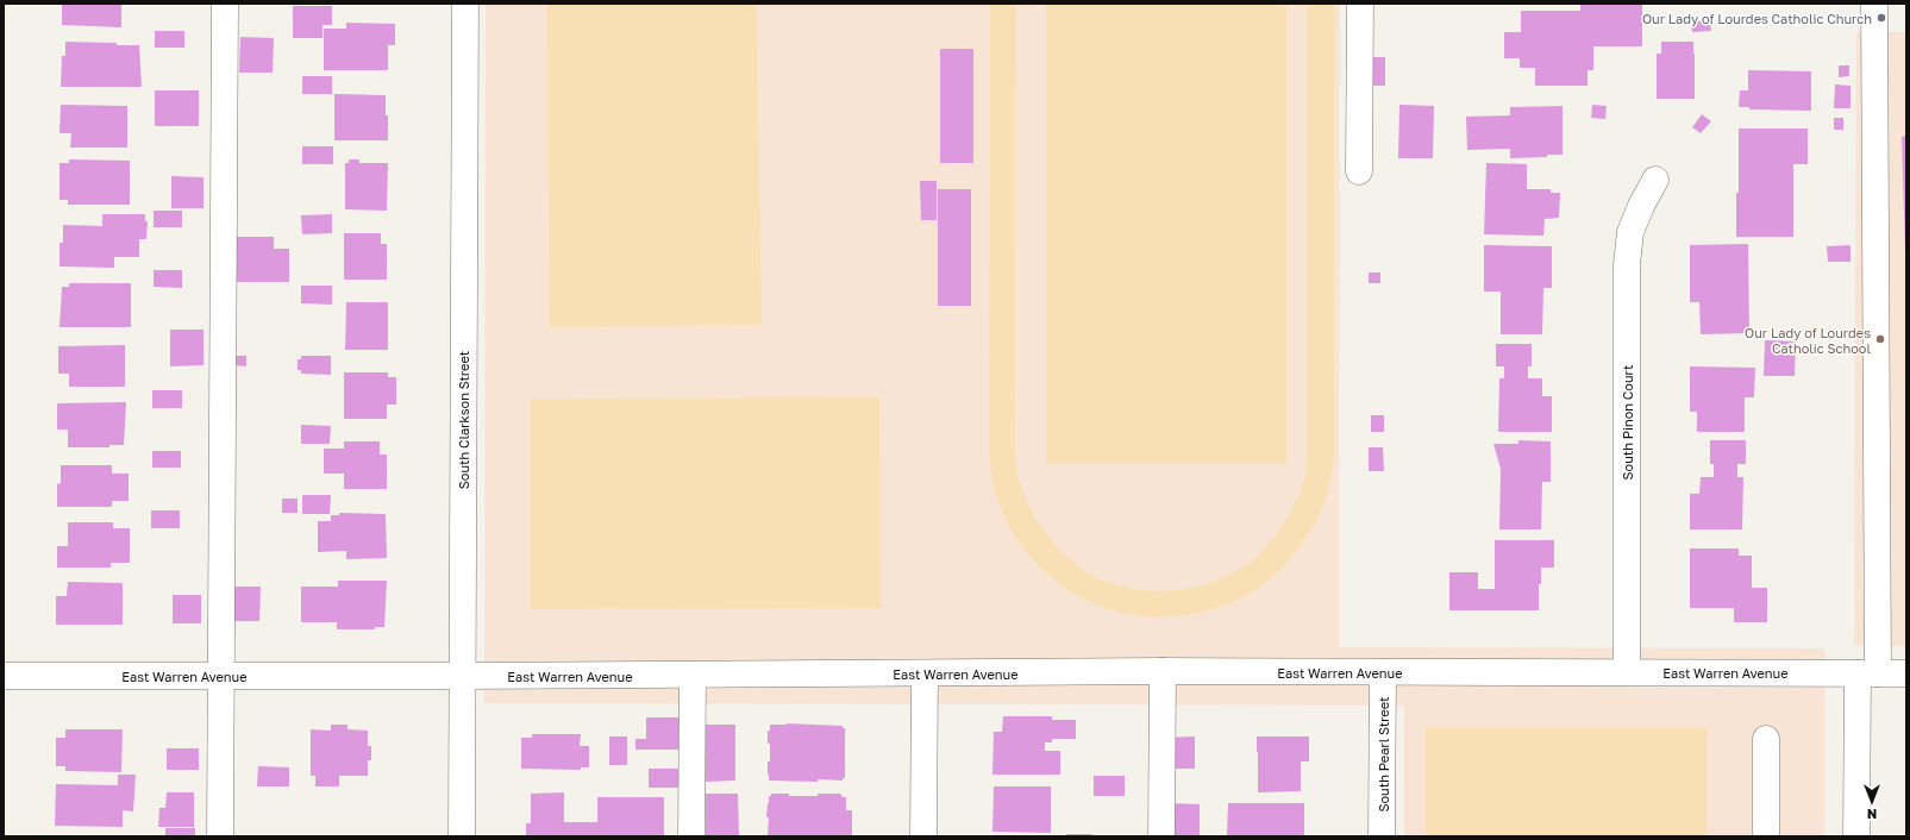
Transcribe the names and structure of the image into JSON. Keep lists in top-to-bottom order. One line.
{"streets":{"street":["South Clarkson Street","South Pinon Court","East Warren Avenue","South Pearl Street"]},"crossings":[["South Clarkson Street","East Warren Avenue"],["South Pinon Court","East Warren Avenue"],["East Warren Avenue","South Pearl Street"]],"places":["Our Lady of Lourdes Catholic Church","Our Lady of Lourdes Catholic School"],"north":"bottom"}
